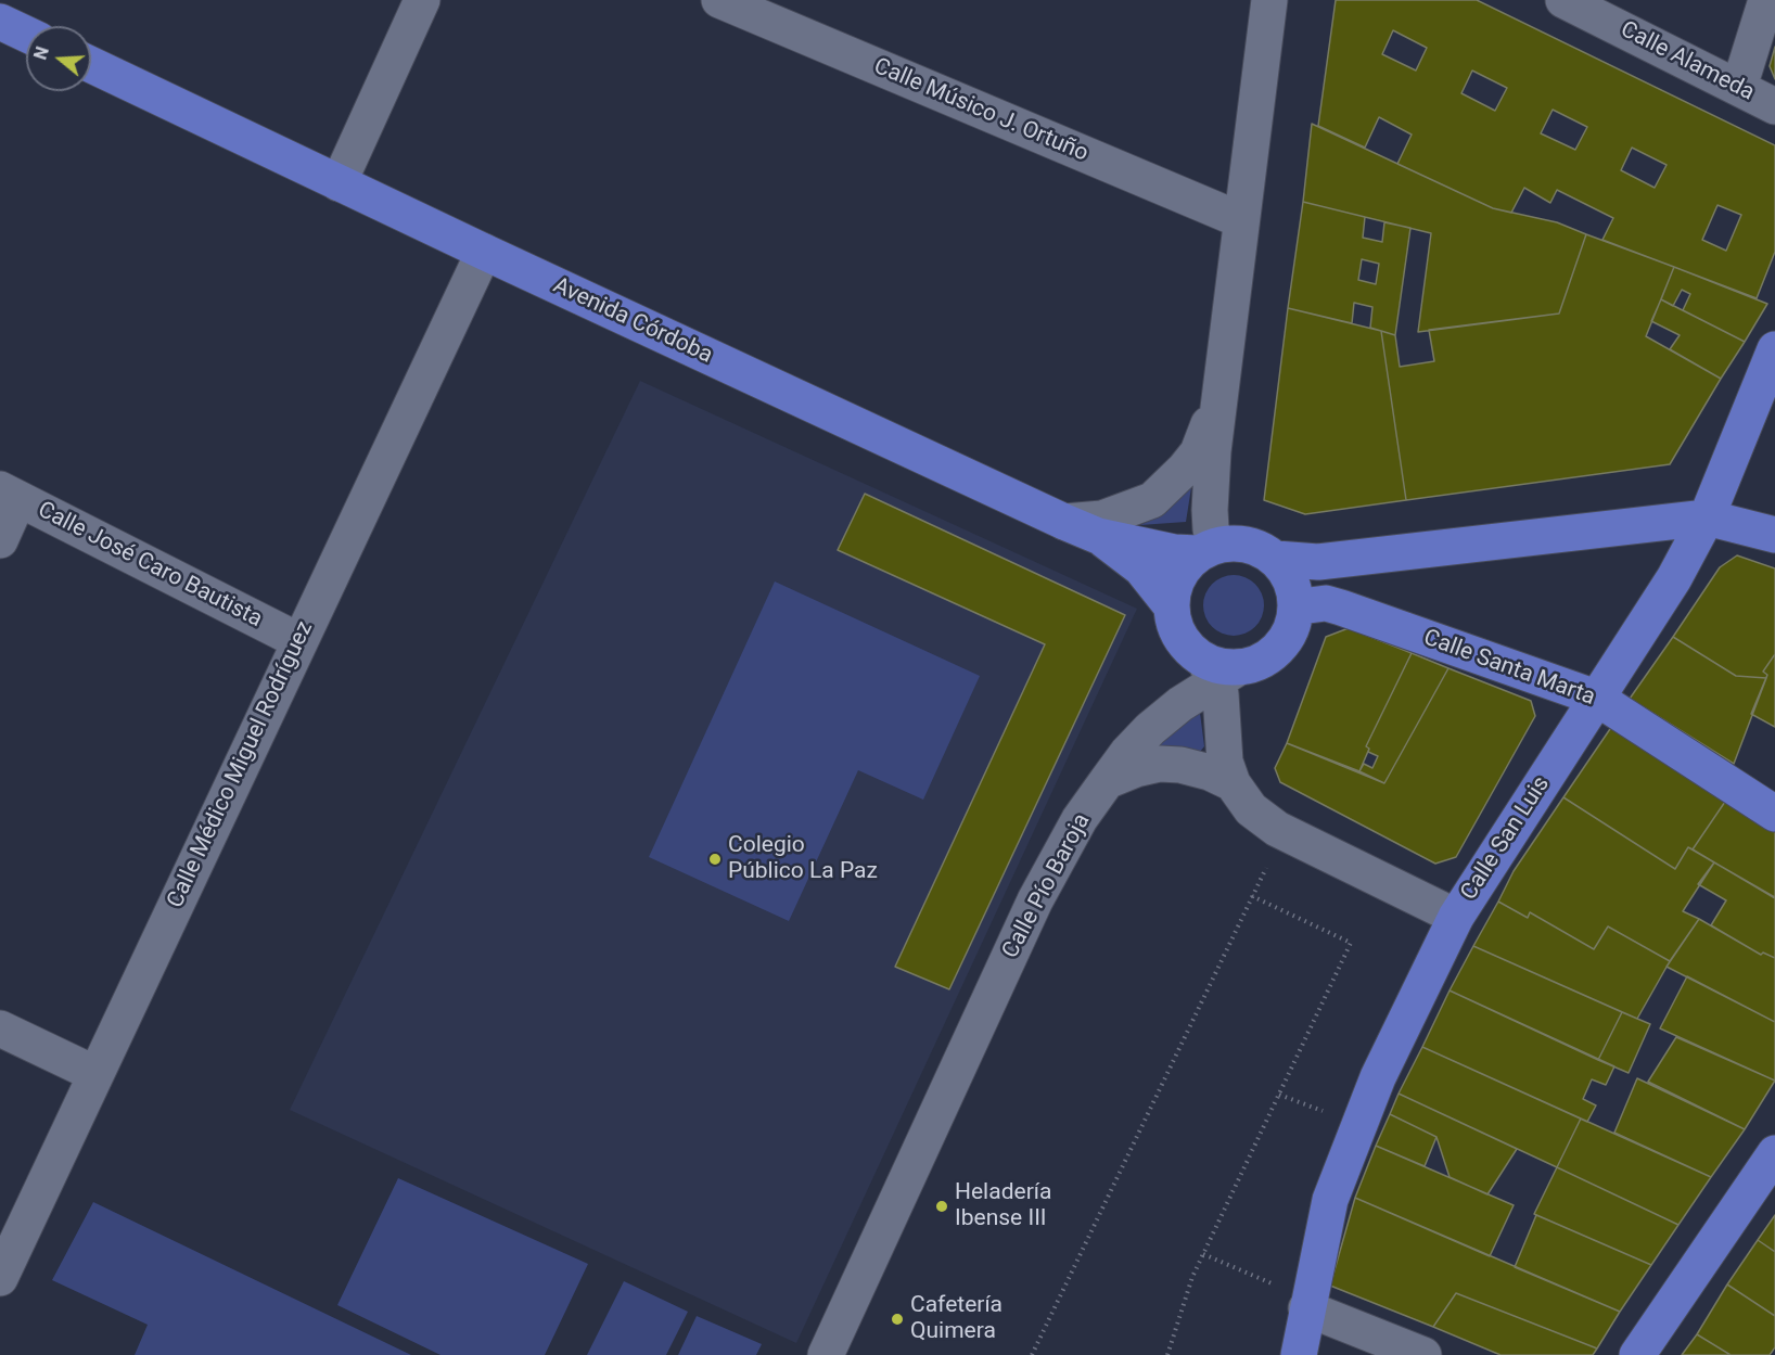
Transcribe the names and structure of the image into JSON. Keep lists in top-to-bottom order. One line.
{"streets":{"main road":["Avenida Córdoba","Calle Santa Marta","Calle San Luis"],"street":["Calle Alameda","Calle Músico J. Ortuño","Calle José Caro Bautista","Calle Médico Miguel Rodríguez","Calle Pío Baroja"]},"crossings":[["Avenida Córdoba","Calle Santa Marta"],["Avenida Córdoba","Calle Médico Miguel Rodríguez"],["Avenida Córdoba","Calle Pío Baroja"],["Calle José Caro Bautista","Calle Médico Miguel Rodríguez"],["Calle Santa Marta","Calle San Luis"],["Calle Santa Marta","Calle Pío Baroja"]],"places":["Colegio Público La Paz","Heladería Ibense III","Cafetería Quimera"],"north":"left"}
